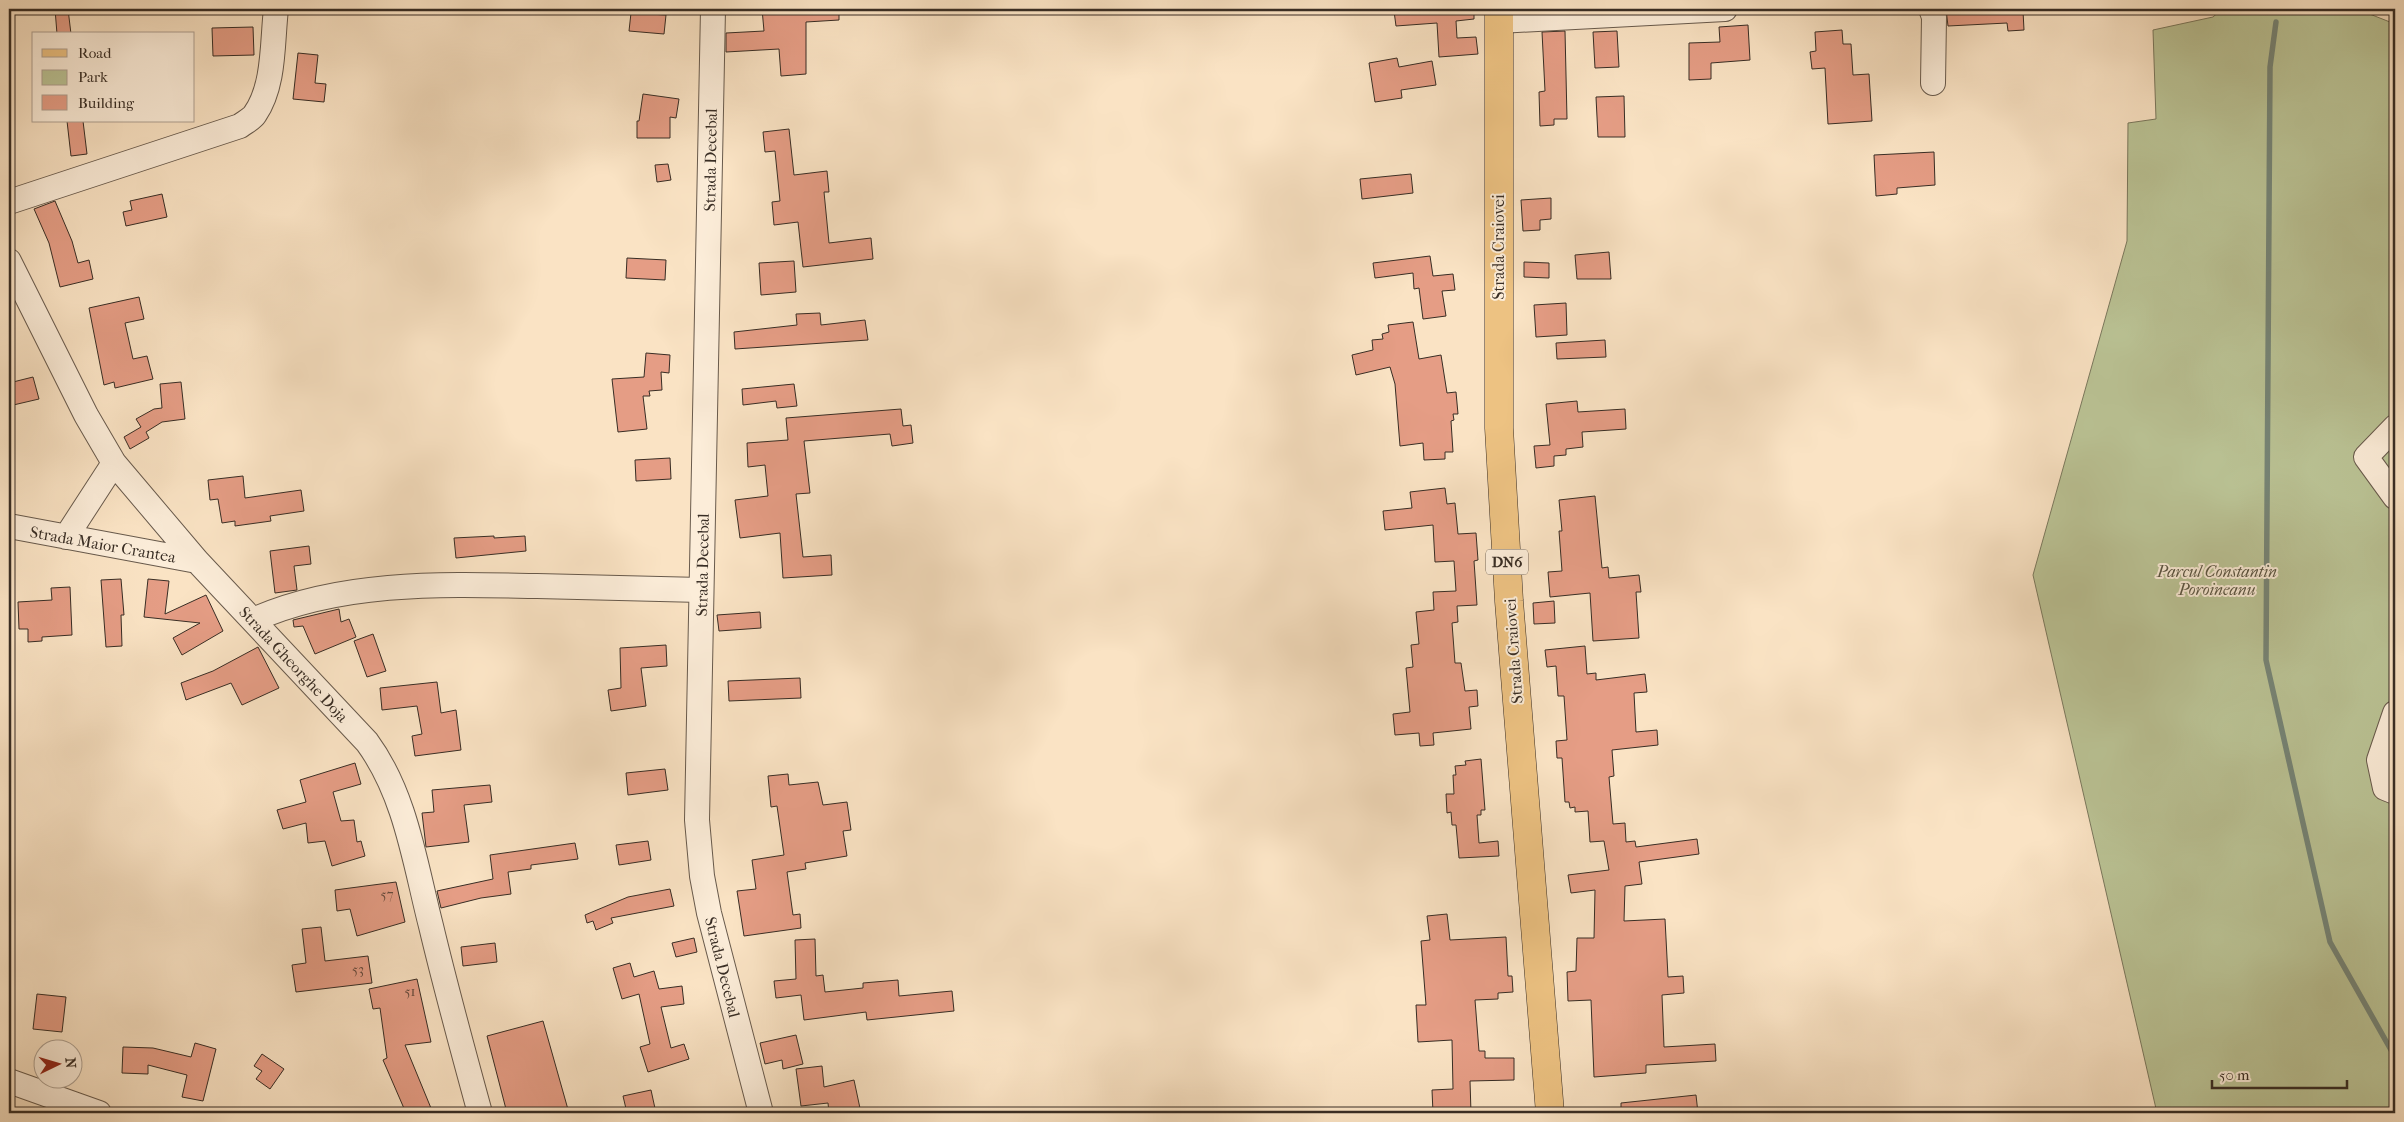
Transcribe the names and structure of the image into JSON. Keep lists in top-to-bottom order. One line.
{"streets":{"main road":["Strada Craiovei","DN6"],"street":["Strada Decebal","Strada Maior Crantea","Strada Gheorghe Doja"]},"crossings":[["Strada Maior Crantea","Strada Gheorghe Doja"]],"parks":["Parcul Constantin Poroineanu"],"house_numbers":["57","53","51"],"legend":["Road","Park","Building"],"scale_bar":"50 m","north":"right"}
